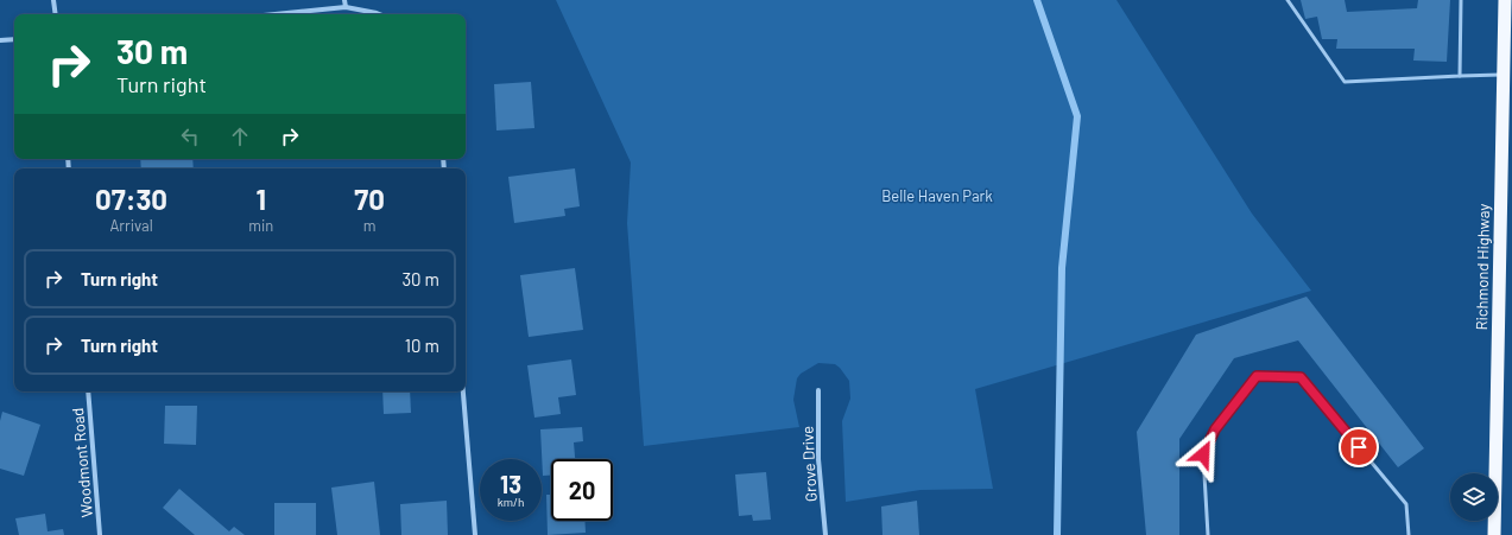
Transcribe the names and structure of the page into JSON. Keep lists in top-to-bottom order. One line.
{"streets":{"highway":["Richmond Highway"],"street":["Woodmont Road","Grove Drive"]},"parks":["Belle Haven Park"],"page":{"turn":["30 m","Turn right"],"eta":["07:30","Arrival","1","min","70","m"],"list":[{"name":"Turn right","value":"30 m"},{"name":"Turn right","value":"10 m"}],"speed":"13 km/h","limit":"20"}}
